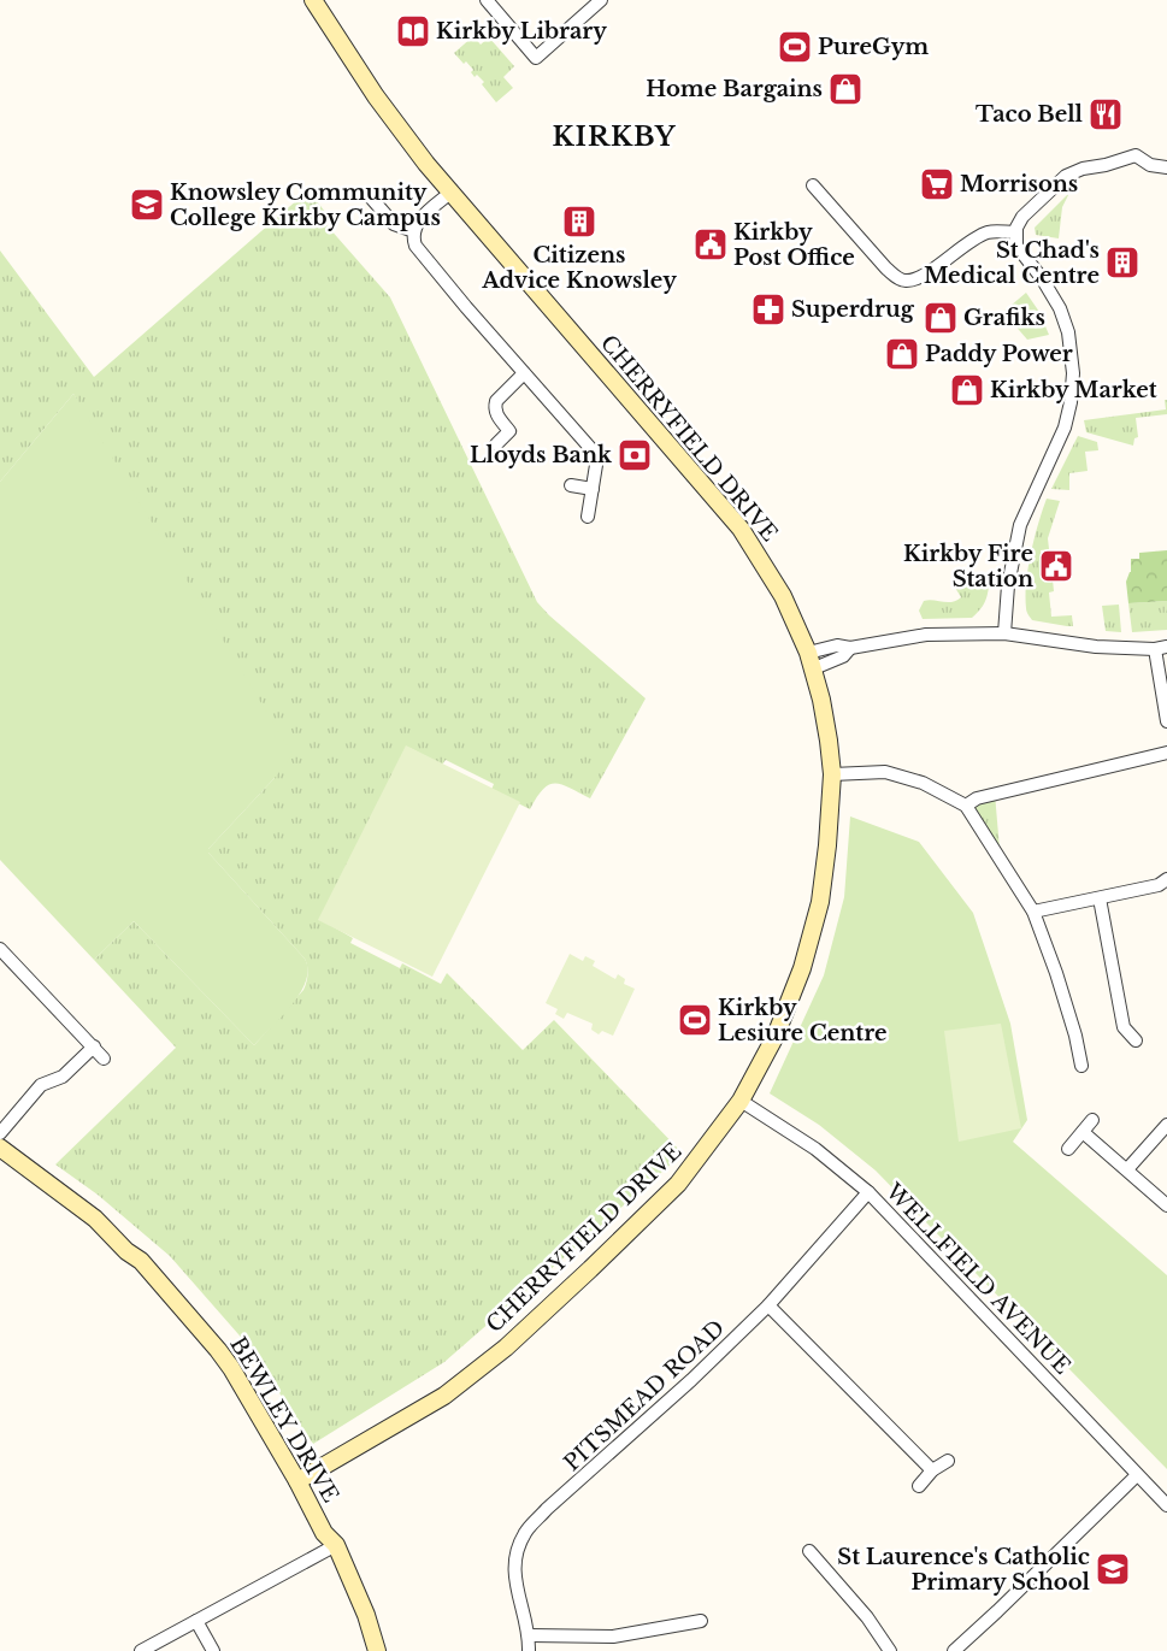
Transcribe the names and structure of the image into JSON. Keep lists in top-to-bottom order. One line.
{"streets":{"street":["CHERRYFIELD DRIVE","WELLFIELD AVENUE","PITSMEAD ROAD","BEWLEY DRIVE"]},"crossings":[["CHERRYFIELD DRIVE","WELLFIELD AVENUE"],["CHERRYFIELD DRIVE","BEWLEY DRIVE"],["WELLFIELD AVENUE","PITSMEAD ROAD"]],"districts":["KIRKBY"],"places":{"library":["Kirkby Library"],"sports":["PureGym","Kirkby Lesiure Centre"],"shop":["Home Bargains","Grafiks","Paddy Power","Kirkby Market"],"restaurant":["Taco Bell"],"supermarket":["Morrisons"],"school or university":["Knowsley Community College Kirkby Campus","St Laurence's Catholic Primary School"],"building":["Citizens Advice Knowsley","St Chad's Medical Centre"],"public building":["Kirkby Post Office","Kirkby Fire Station"],"pharmacy":["Superdrug"],"bank":["Lloyds Bank"]}}
